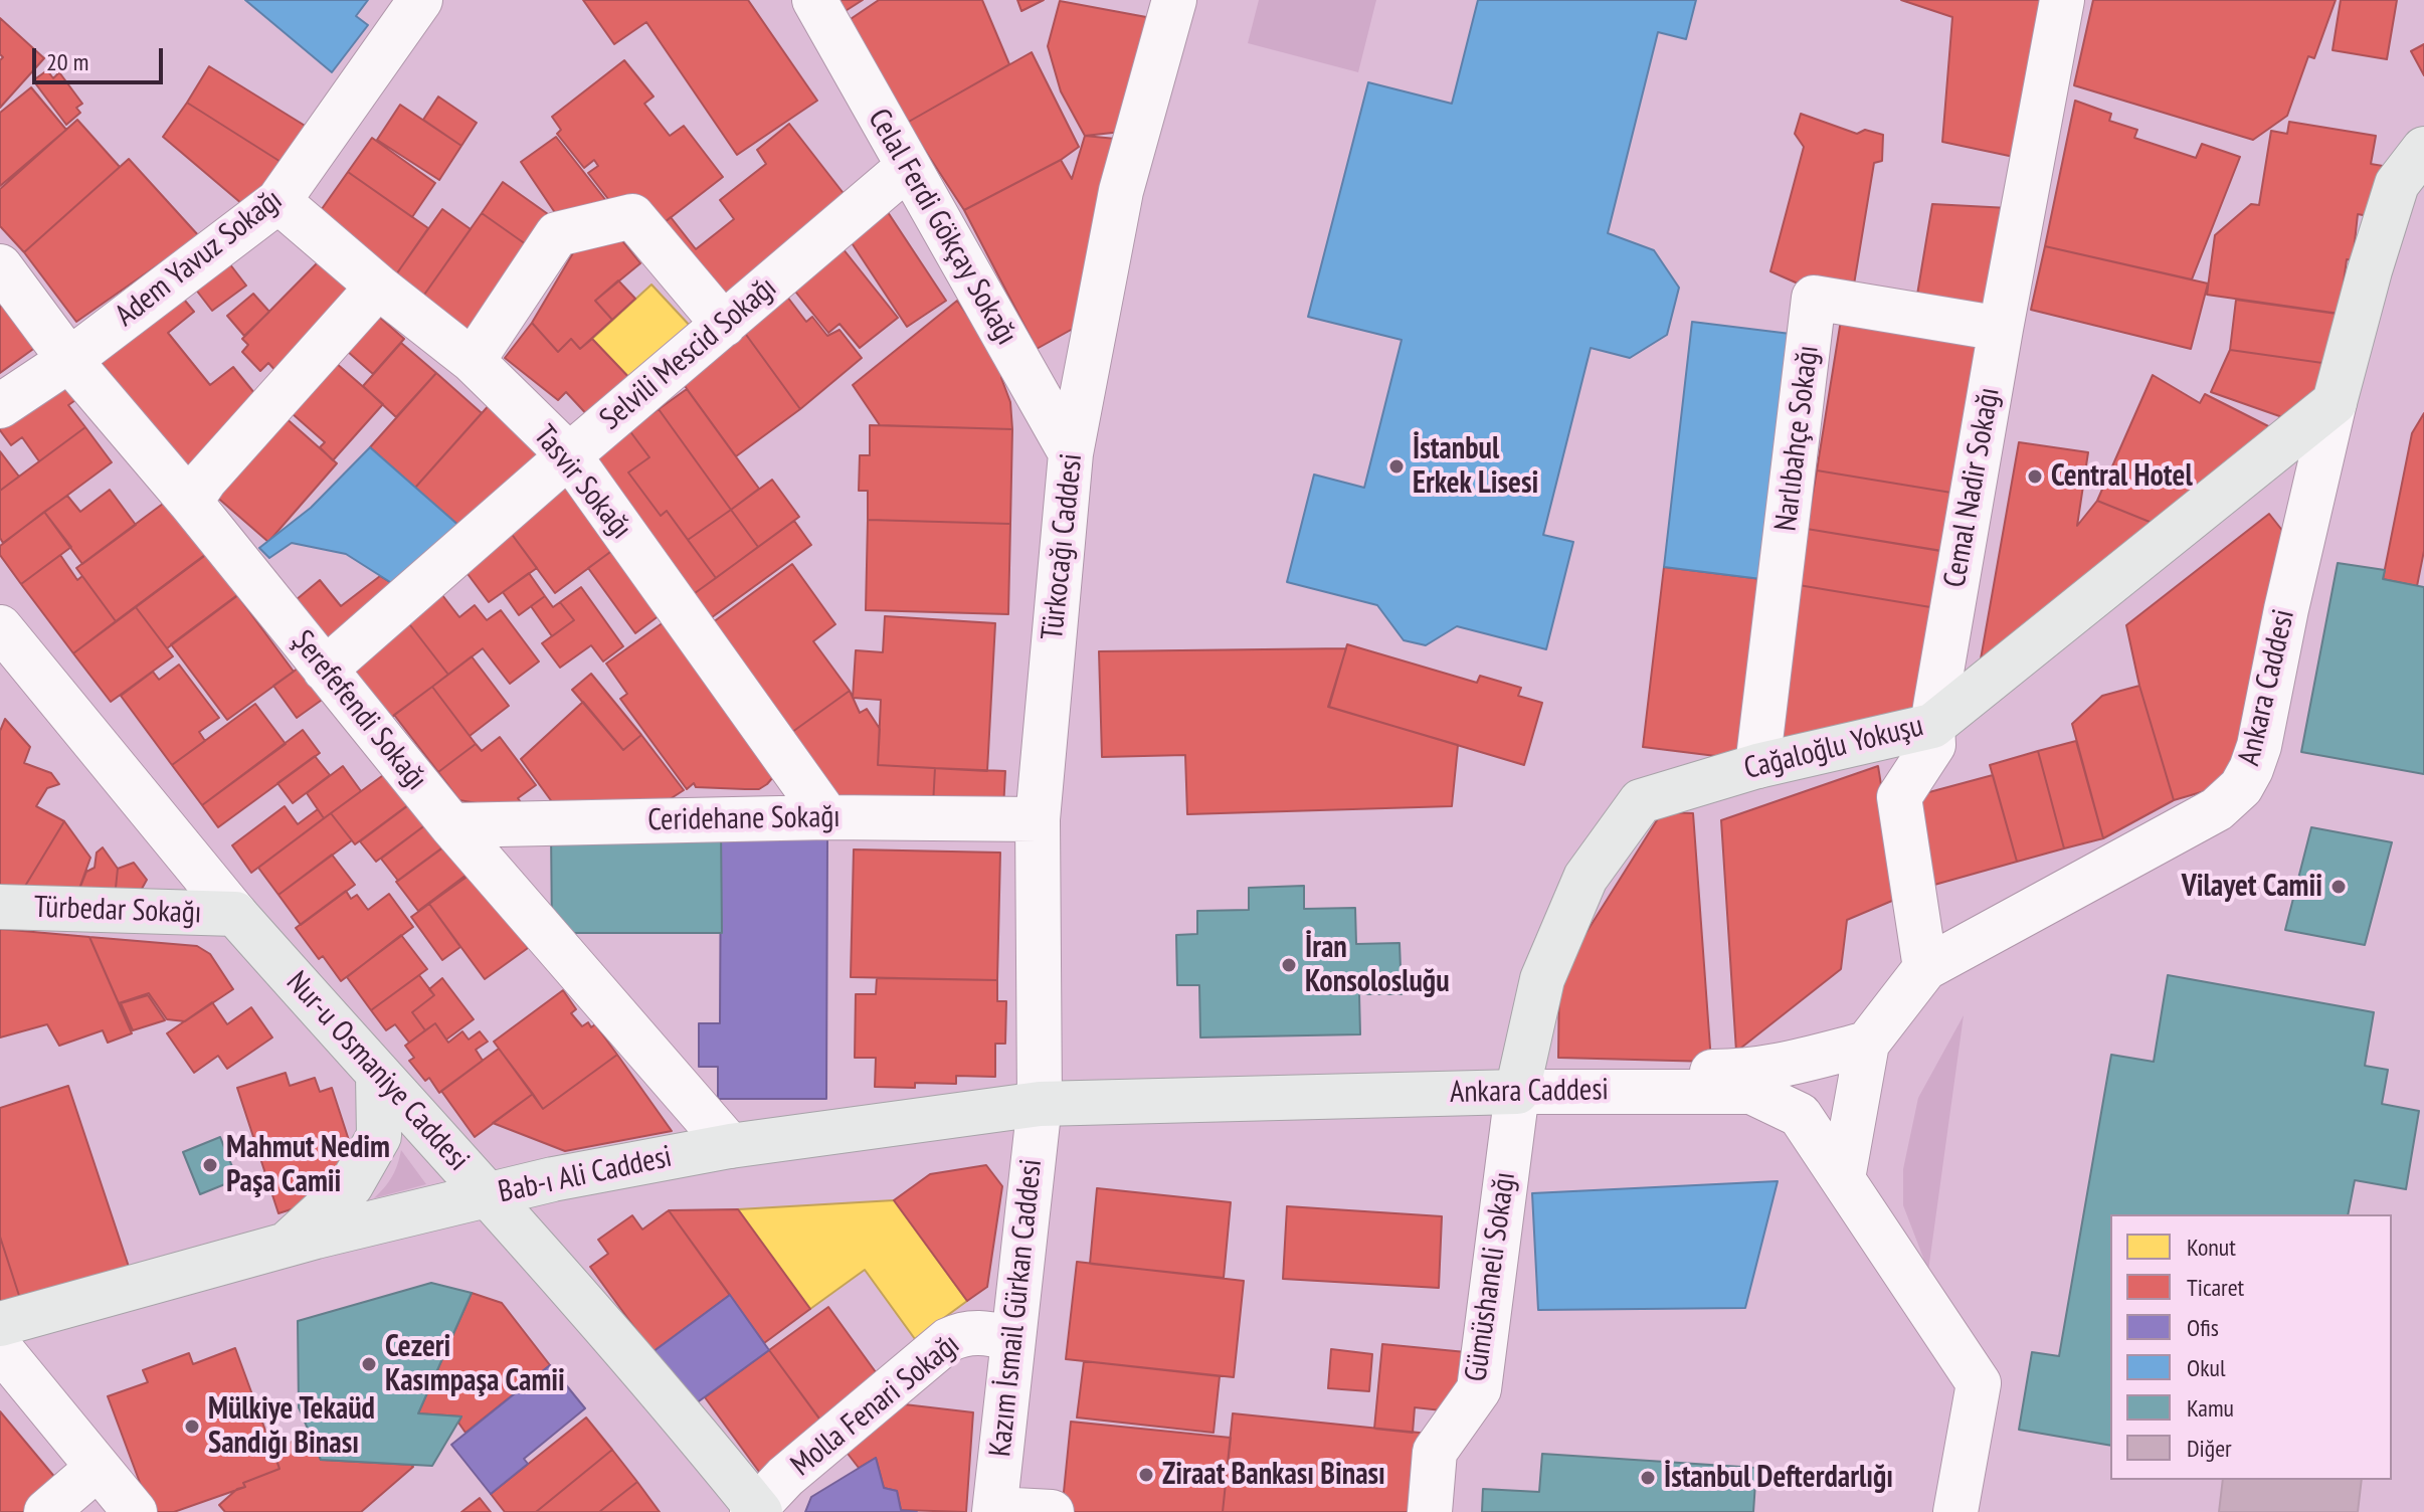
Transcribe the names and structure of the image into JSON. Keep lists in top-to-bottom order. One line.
{"streets":{"main road":["Ankara Caddesi","Cağaloğlu Yokuşu","Türbedar Sokağı","Nur-u Osmaniye Caddesi","Bab-ı Ali Caddesi"],"street":["Celal Ferdi Gökçay Sokağı","Adem Yavuz Sokağı","Selvili Mescid Sokağı","Narlıbahçe Sokağı","Tasvir Sokağı","Cemal Nadir Sokağı","Türkocağı Caddesi","Şerefefendi Sokağı","Ceridehane Sokağı","Gümüshaneli Sokağı","Kazım İsmail Gürkan Caddesi","Molla Fenari Sokağı"]},"crossings":[["Celal Ferdi Gökçay Sokağı","Selvili Mescid Sokağı"],["Celal Ferdi Gökçay Sokağı","Türkocağı Caddesi"],["Adem Yavuz Sokağı","Tasvir Sokağı"],["Adem Yavuz Sokağı","Şerefefendi Sokağı"],["Selvili Mescid Sokağı","Tasvir Sokağı"],["Selvili Mescid Sokağı","Şerefefendi Sokağı"],["Narlıbahçe Sokağı","Cemal Nadir Sokağı"],["Narlıbahçe Sokağı","Cağaloğlu Yokuşu"],["Tasvir Sokağı","Ceridehane Sokağı"],["Cemal Nadir Sokağı","Ankara Caddesi"],["Cemal Nadir Sokağı","Cağaloğlu Yokuşu"],["Türkocağı Caddesi","Ankara Caddesi"],["Türkocağı Caddesi","Ceridehane Sokağı"],["Türkocağı Caddesi","Bab-ı Ali Caddesi"],["Türkocağı Caddesi","Kazım İsmail Gürkan Caddesi"],["Ankara Caddesi","Cağaloğlu Yokuşu"],["Ankara Caddesi","Bab-ı Ali Caddesi"],["Ankara Caddesi","Gümüshaneli Sokağı"],["Ankara Caddesi","Kazım İsmail Gürkan Caddesi"],["Şerefefendi Sokağı","Ceridehane Sokağı"],["Şerefefendi Sokağı","Bab-ı Ali Caddesi"],["Cağaloğlu Yokuşu","Gümüshaneli Sokağı"],["Türbedar Sokağı","Nur-u Osmaniye Caddesi"],["Nur-u Osmaniye Caddesi","Bab-ı Ali Caddesi"],["Nur-u Osmaniye Caddesi","Molla Fenari Sokağı"],["Bab-ı Ali Caddesi","Kazım İsmail Gürkan Caddesi"],["Kazım İsmail Gürkan Caddesi","Molla Fenari Sokağı"]],"places":["İstanbul Erkek Lisesi","Central Hotel","Vilayet Camii","İran Konsolosluğu","Mahmut Nedim Paşa Camii","Cezeri Kasımpaşa Camii","Mülkiye Tekaüd Sandığı Binası","Ziraat Bankası Binası","İstanbul Defterdarlığı"],"legend":["Konut","Ticaret","Ofis","Okul","Kamu","Diğer"],"scale_bar":"20 m"}
